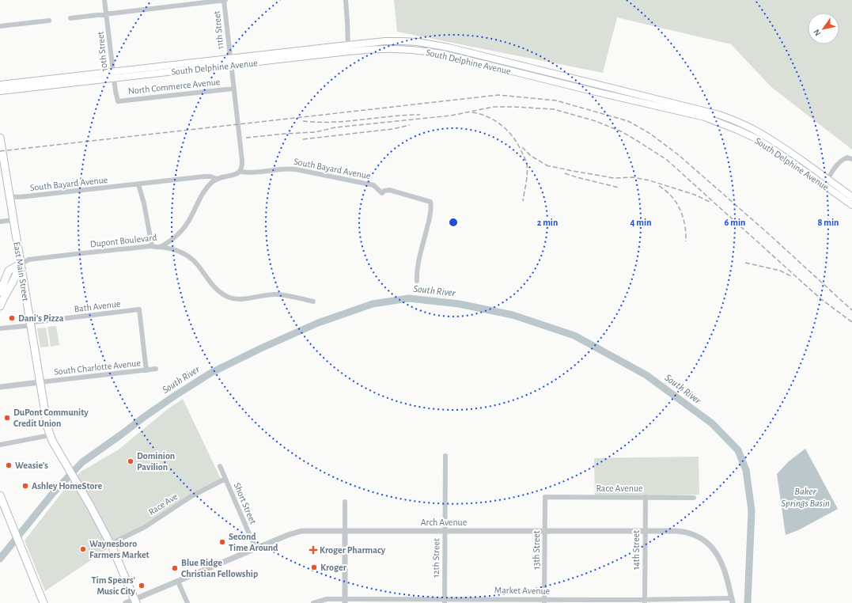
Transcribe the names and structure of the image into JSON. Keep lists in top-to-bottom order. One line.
{"streets":{"main road":["South Delphine Avenue","East Main Street"],"street":["11th Street","10th Street","North Commerce Avenue","South Bayard Avenue","Dupont Boulevard","Bath Avenue","South Charlotte Avenue","Race Avenue","Short Street","Race Ave","Arch Avenue","13th Street","14th Street","12th Street","Market Avenue"]},"crossings":[["11th Street","South Delphine Avenue"],["10th Street","South Delphine Avenue"],["10th Street","North Commerce Avenue"],["South Bayard Avenue","Dupont Boulevard"],["South Bayard Avenue","East Main Street"],["Dupont Boulevard","East Main Street"],["East Main Street","Bath Avenue"],["East Main Street","South Charlotte Avenue"],["East Main Street","Race Ave"],["East Main Street","Arch Avenue"],["Bath Avenue","South Charlotte Avenue"],["Race Avenue","13th Street"],["Race Avenue","14th Street"],["Short Street","Race Ave"],["Short Street","Arch Avenue"],["Arch Avenue","13th Street"],["Arch Avenue","14th Street"],["Arch Avenue","12th Street"],["Arch Avenue","Market Avenue"],["13th Street","Market Avenue"],["14th Street","Market Avenue"],["12th Street","Market Avenue"]],"water":["South River","Baker Springs Basin"],"places":{"other":["Dani's Pizza","DuPont Community Credit Union","Dominion Pavilion","Weasie's","Ashley HomeStore","Second Time Around","Waynesboro Farmers Market","Kroger","Blue Ridge Christian Fellowship","Tim Spears' Music City"],"health":["Kroger Pharmacy"]},"north":"bottom left","rings":["2 min","4 min","6 min","8 min"]}
